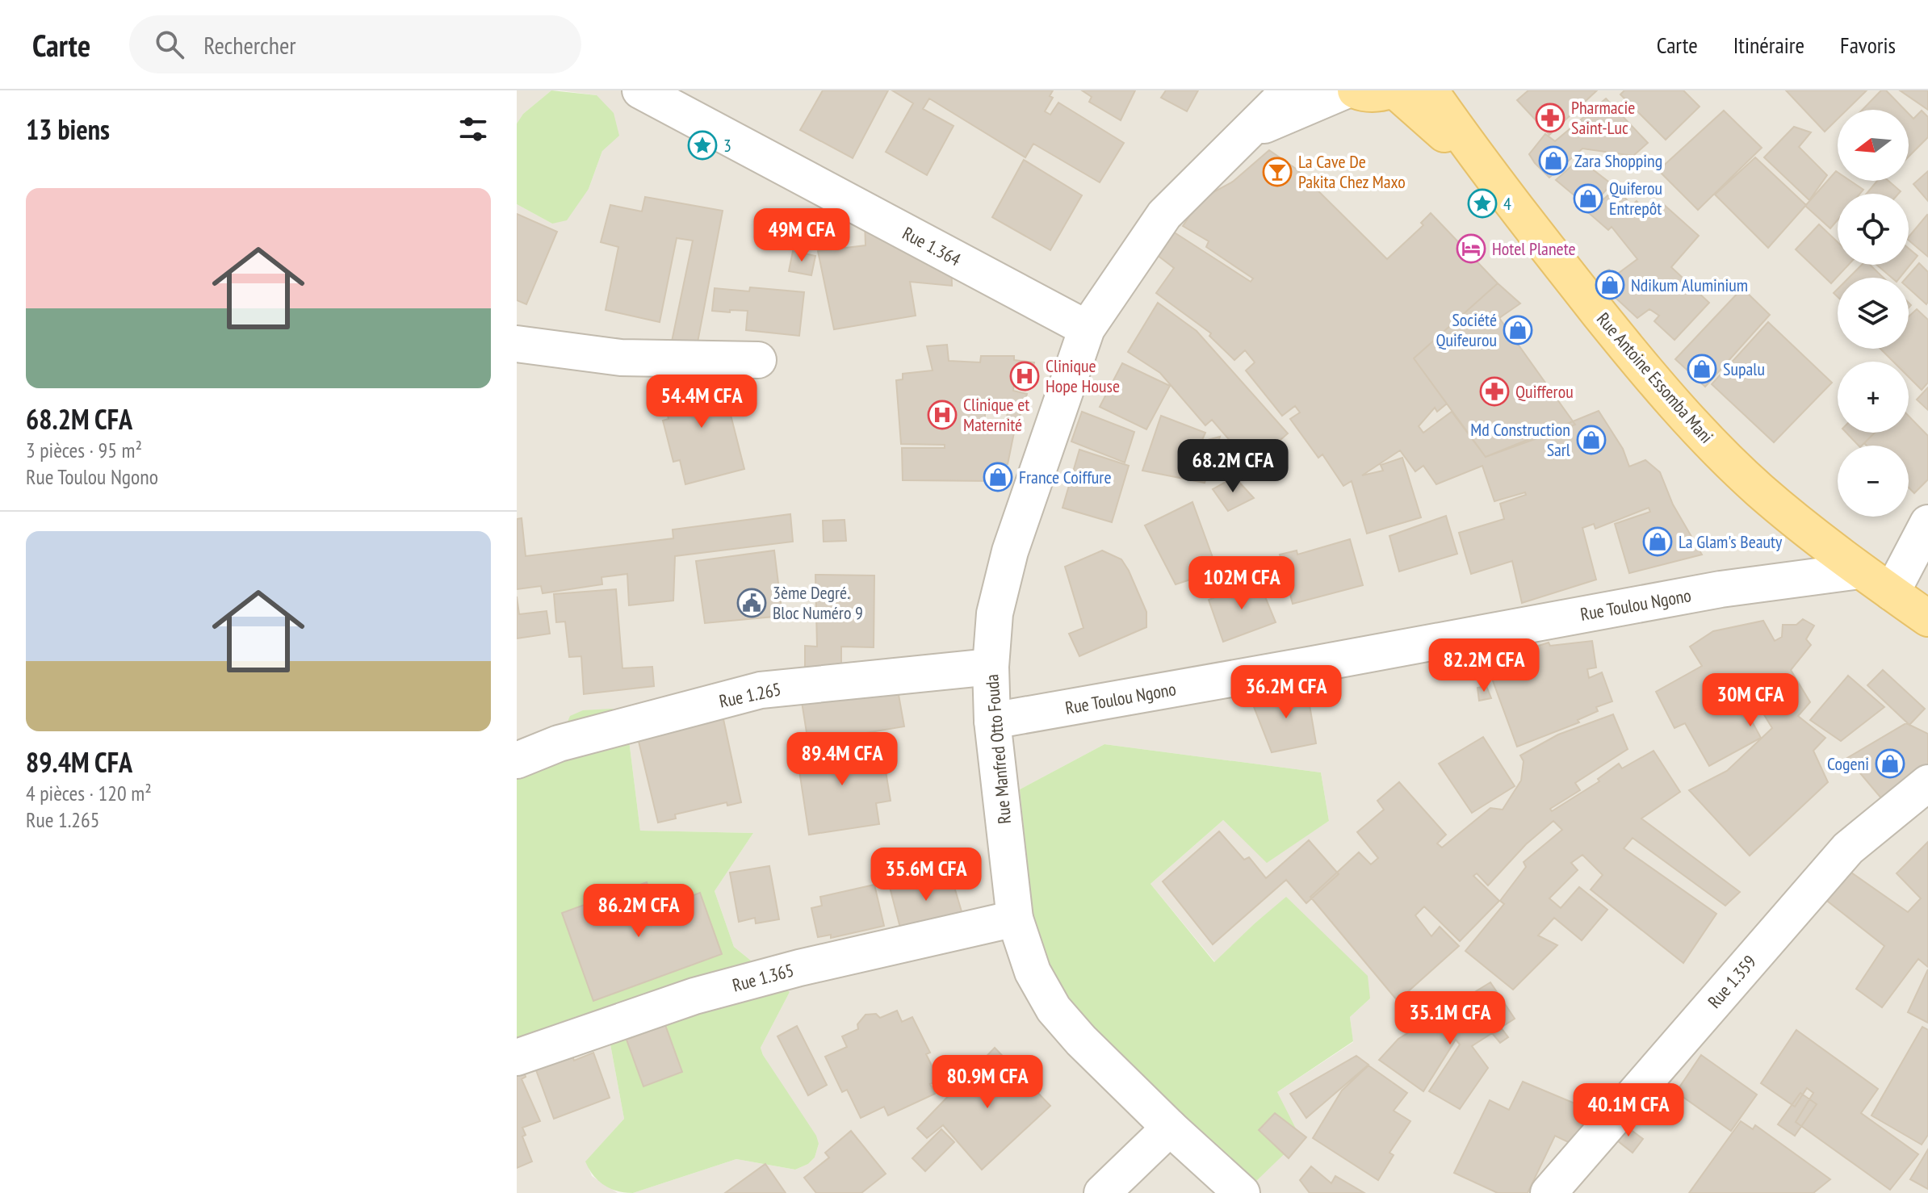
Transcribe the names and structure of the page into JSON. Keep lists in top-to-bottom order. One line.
{"streets":{"main road":["Rue Antoine Essomba Mani"],"street":["Rue 1.364","Rue Toulou Ngono","Rue 1.265","Rue Manfred Otto Fouda","Rue 1.365","Rue 1.359"]},"crossings":[["Rue 1.364","Rue Manfred Otto Fouda"],["Rue Antoine Essomba Mani","Rue Toulou Ngono"],["Rue Toulou Ngono","Rue Manfred Otto Fouda"],["Rue 1.265","Rue Manfred Otto Fouda"],["Rue Manfred Otto Fouda","Rue 1.365"]],"places":{"pharmacy":["Pharmacie Saint-Luc","Quifferou"],"place":["3","4"],"shop":["Zara Shopping","Quiferou Entrepôt","Ndikum Aluminium","Société Quifeurou","Supalu","Md Construction Sarl","France Coiffure","La Glam's Beauty","Cogeni"],"bar":["La Cave De Pakita Chez Maxo"],"hotel":["Hotel Planete"],"hospital":["Clinique Hope House","Clinique et Maternité"],"public building":["3ème Degré. Bloc Numéro 9"]},"north":"left","page":{"header":"Carte","search":"Rechercher","nav":["Carte","Itinéraire","Favoris"],"heading":"13 biens","map_buttons":["+","−"],"list":[{"name":"68.2M CFA","note":"3 pièces · 95 m² · Rue Toulou Ngono"},{"name":"89.4M CFA","note":"4 pièces · 120 m² · Rue 1.265"}],"price":["49M CFA","54.4M CFA","68.2M CFA","102M CFA","82.2M CFA","36.2M CFA","30M CFA","89.4M CFA","35.6M CFA","86.2M CFA","35.1M CFA","80.9M CFA","40.1M CFA"]}}
